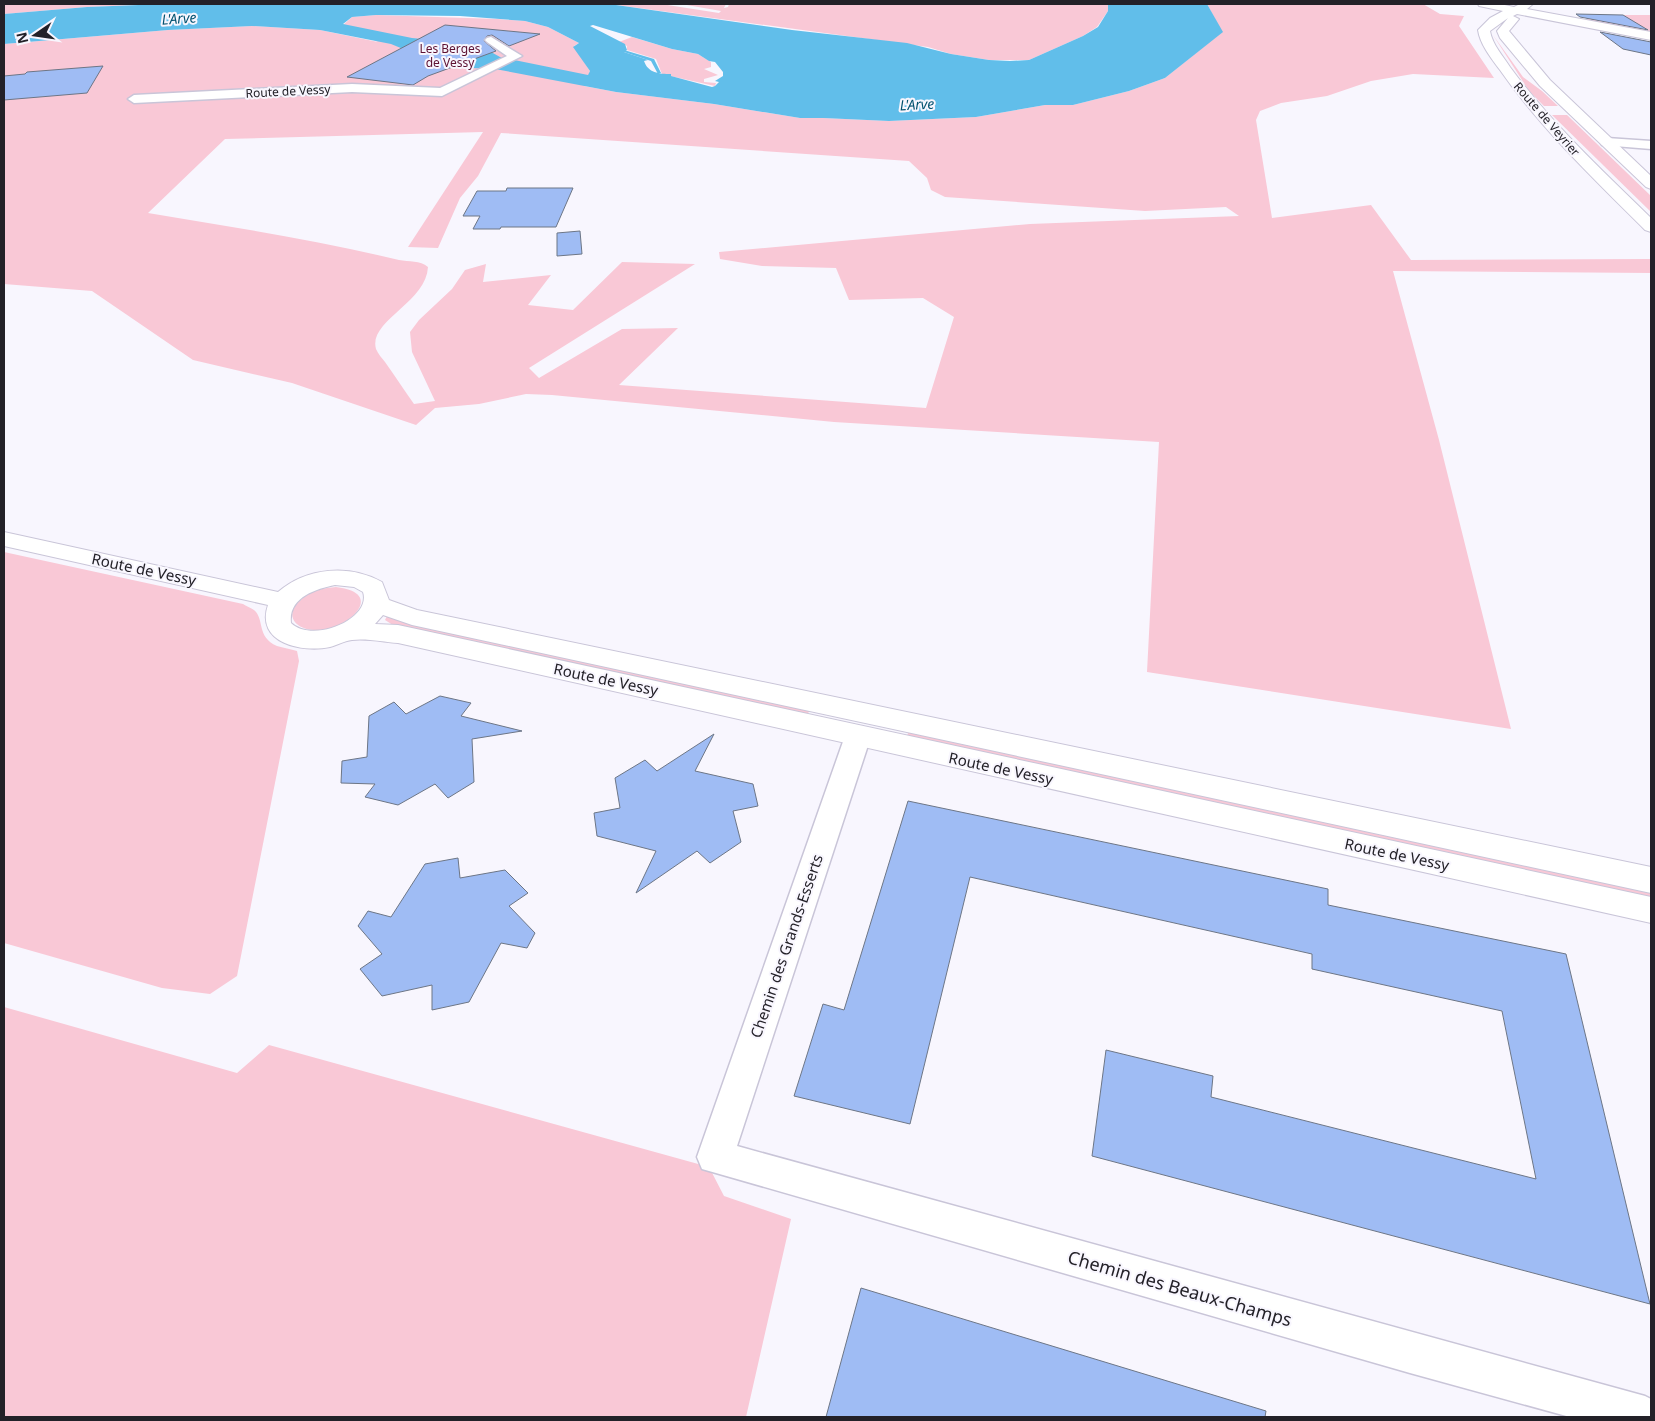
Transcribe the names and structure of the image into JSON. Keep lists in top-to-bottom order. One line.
{"streets":{"street":["Route de Vessy","Route de Veyrier","Chemin des Grands-Esserts","Chemin des Beaux-Champs"]},"crossings":[["Route de Vessy","Chemin des Grands-Esserts"],["Chemin des Grands-Esserts","Chemin des Beaux-Champs"]],"water":["L'Arve"],"parks":["Les Berges de Vessy"],"north":"left"}
